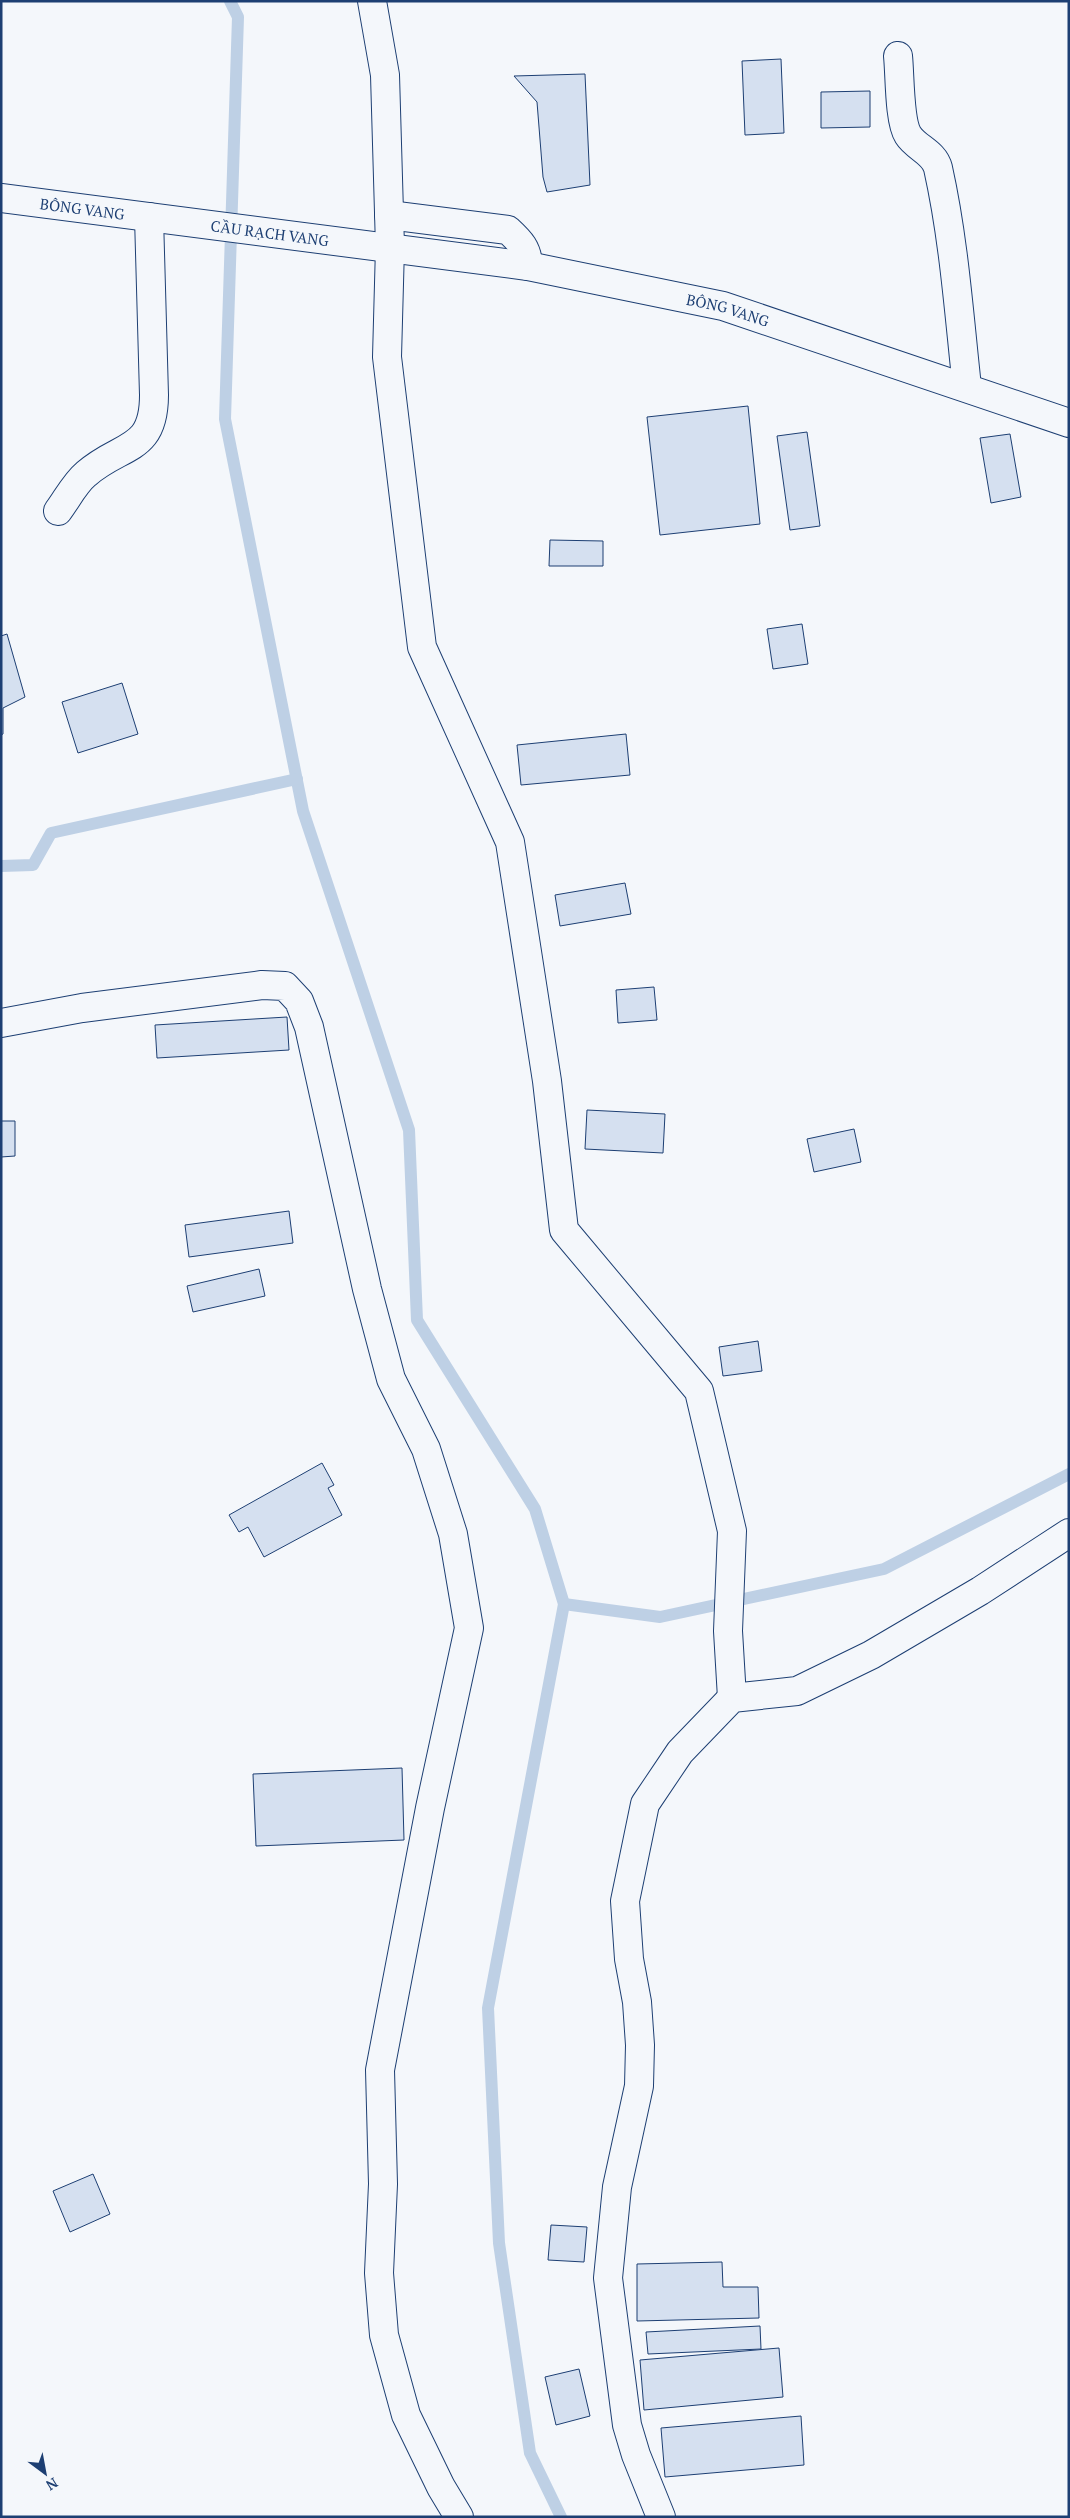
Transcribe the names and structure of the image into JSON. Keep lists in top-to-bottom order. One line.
{"streets":{"street":["BÔNG VANG","CẦU RẠCH VANG"]},"crossings":[["BÔNG VANG","CẦU RẠCH VANG"]],"north":"bottom right"}
